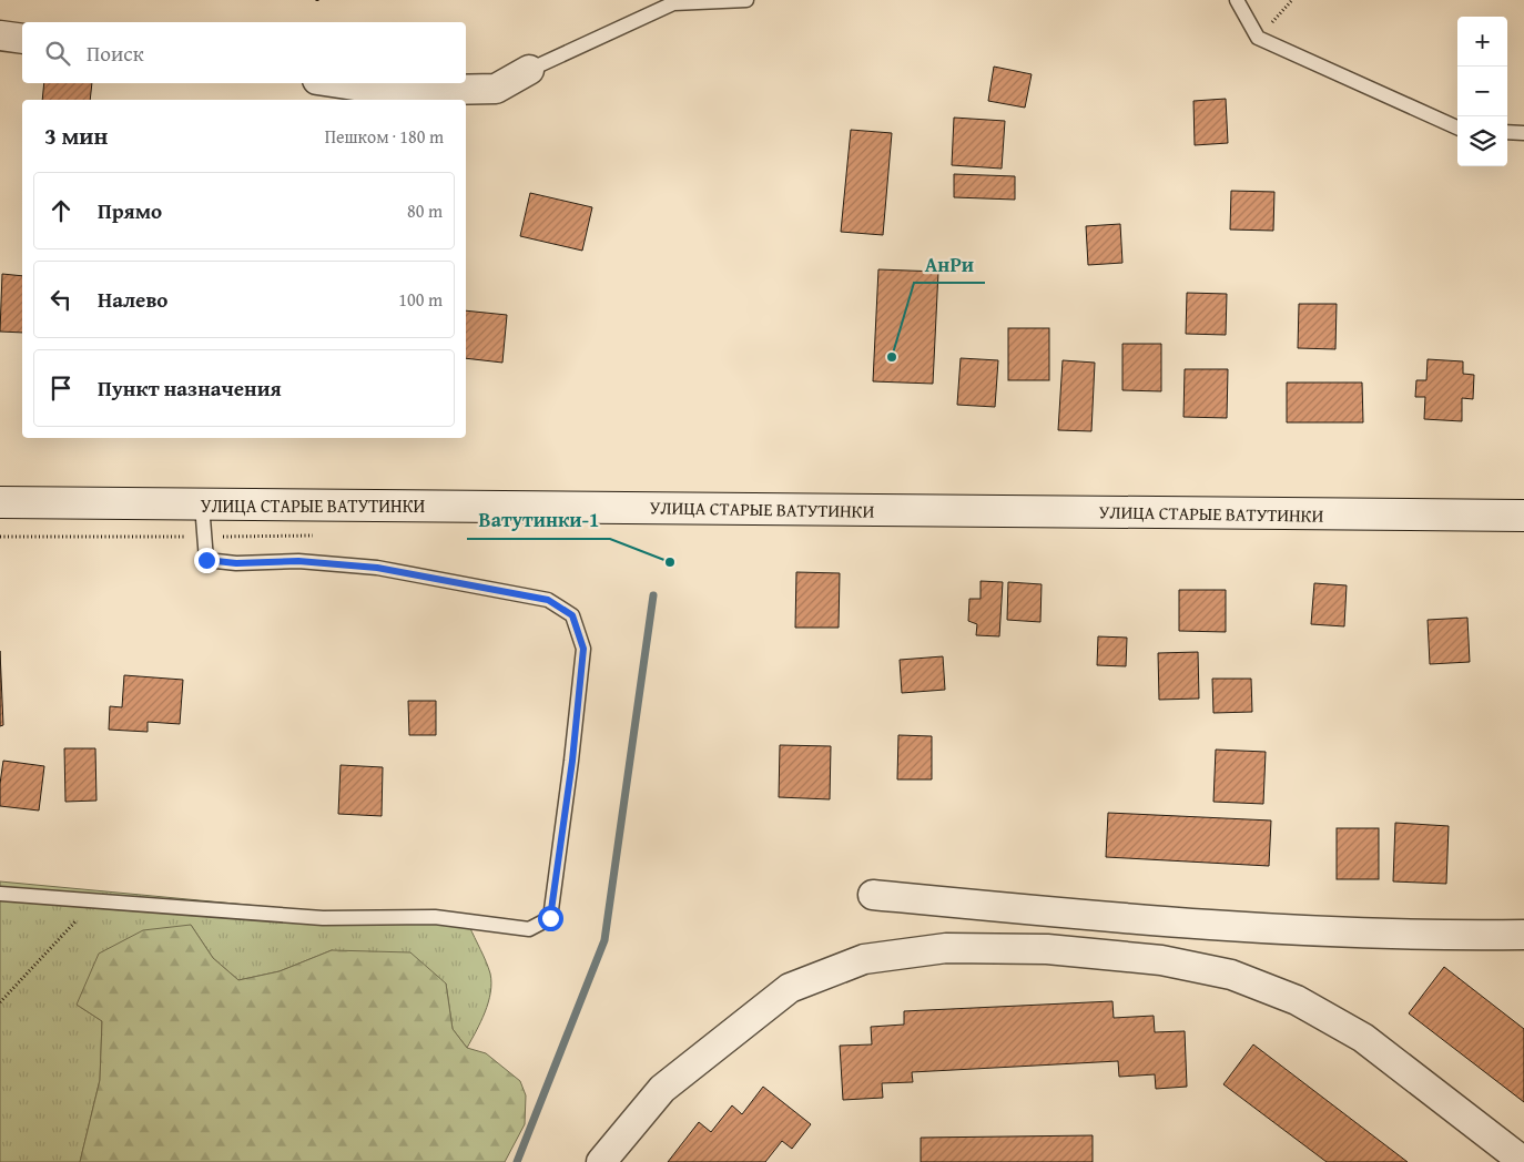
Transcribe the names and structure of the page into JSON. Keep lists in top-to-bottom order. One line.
{"streets":{"main road":["УЛИЦА СТАРЫЕ ВАТУТИНКИ"]},"places":["АнРи","Ватутинки-1"],"page":{"map_buttons":["+","−"],"search":"Поиск","heading":["3 мин","Пешком · 180 m"],"list":[["Прямо","80 m"],["Налево","100 m"],"Пункт назначения"]}}
